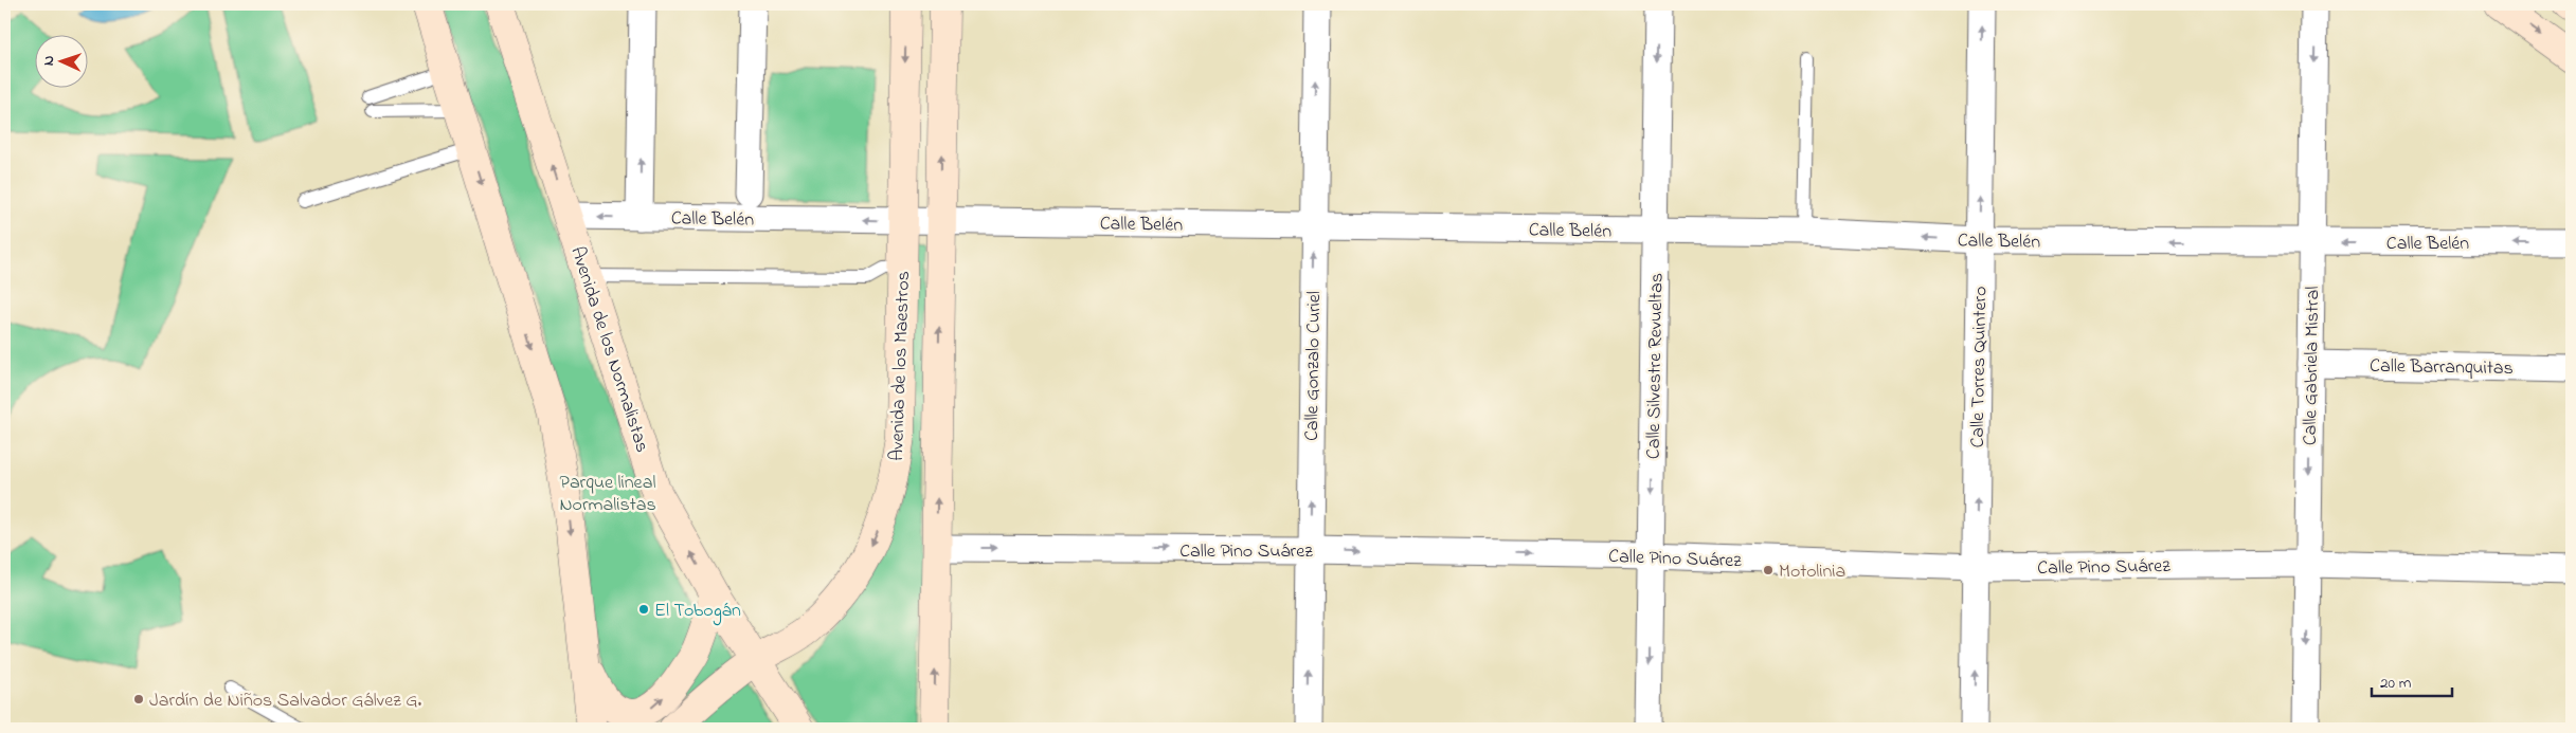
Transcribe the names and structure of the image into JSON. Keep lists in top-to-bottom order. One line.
{"streets":{"street":["Calle Belén","Avenida de los Normalistas","Avenida de los Maestros","Calle Gonzalo Curiel","Calle Silvestre Revueltas","Calle Gabriela Mistral","Calle Barranquitas","Calle Torres Quintero","Calle Pino Suárez"]},"crossings":[["Calle Belén","Avenida de los Normalistas"],["Calle Belén","Avenida de los Maestros"],["Calle Belén","Calle Gonzalo Curiel"],["Calle Belén","Calle Silvestre Revueltas"],["Calle Belén","Calle Gabriela Mistral"],["Calle Belén","Calle Torres Quintero"],["Avenida de los Normalistas","Avenida de los Maestros"],["Avenida de los Maestros","Calle Pino Suárez"],["Calle Gonzalo Curiel","Calle Pino Suárez"],["Calle Silvestre Revueltas","Calle Pino Suárez"],["Calle Gabriela Mistral","Calle Barranquitas"],["Calle Gabriela Mistral","Calle Pino Suárez"],["Calle Torres Quintero","Calle Pino Suárez"]],"one_way":["Calle Belén","Calle Gonzalo Curiel","Calle Silvestre Revueltas","Calle Gabriela Mistral","Calle Torres Quintero","Calle Pino Suárez"],"parks":["Parque lineal Normalistas"],"places":["Motolinia","El Tobogán","Jardín de Niños Salvador Gálvez G."],"scale_bar":"20 m","north":"left"}
